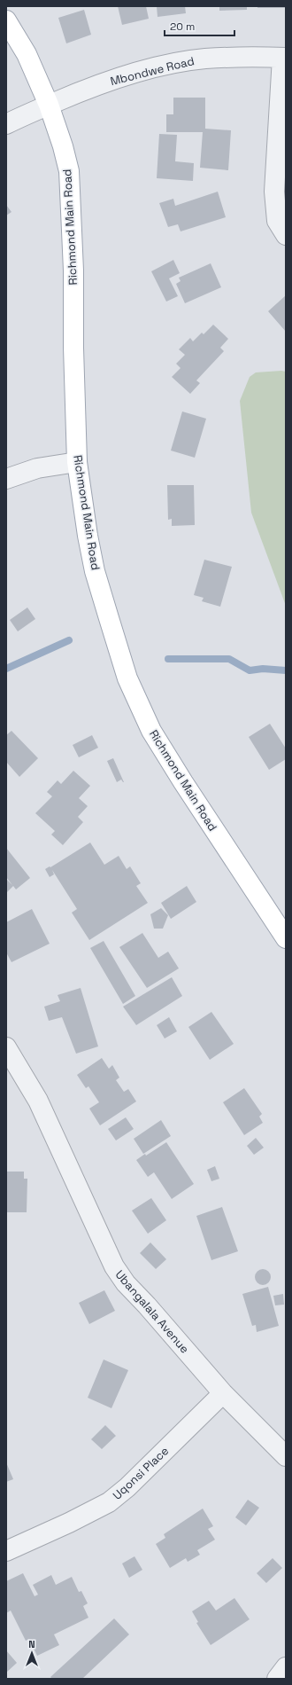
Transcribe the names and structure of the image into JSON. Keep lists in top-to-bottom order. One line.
{"streets":{"main road":["Richmond Main Road"],"street":["Mbondwe Road","Ubangalala Avenue","Uqonsi Place"]},"crossings":[["Mbondwe Road","Richmond Main Road"],["Ubangalala Avenue","Uqonsi Place"]],"scale_bar":"20 m","north":"top"}
